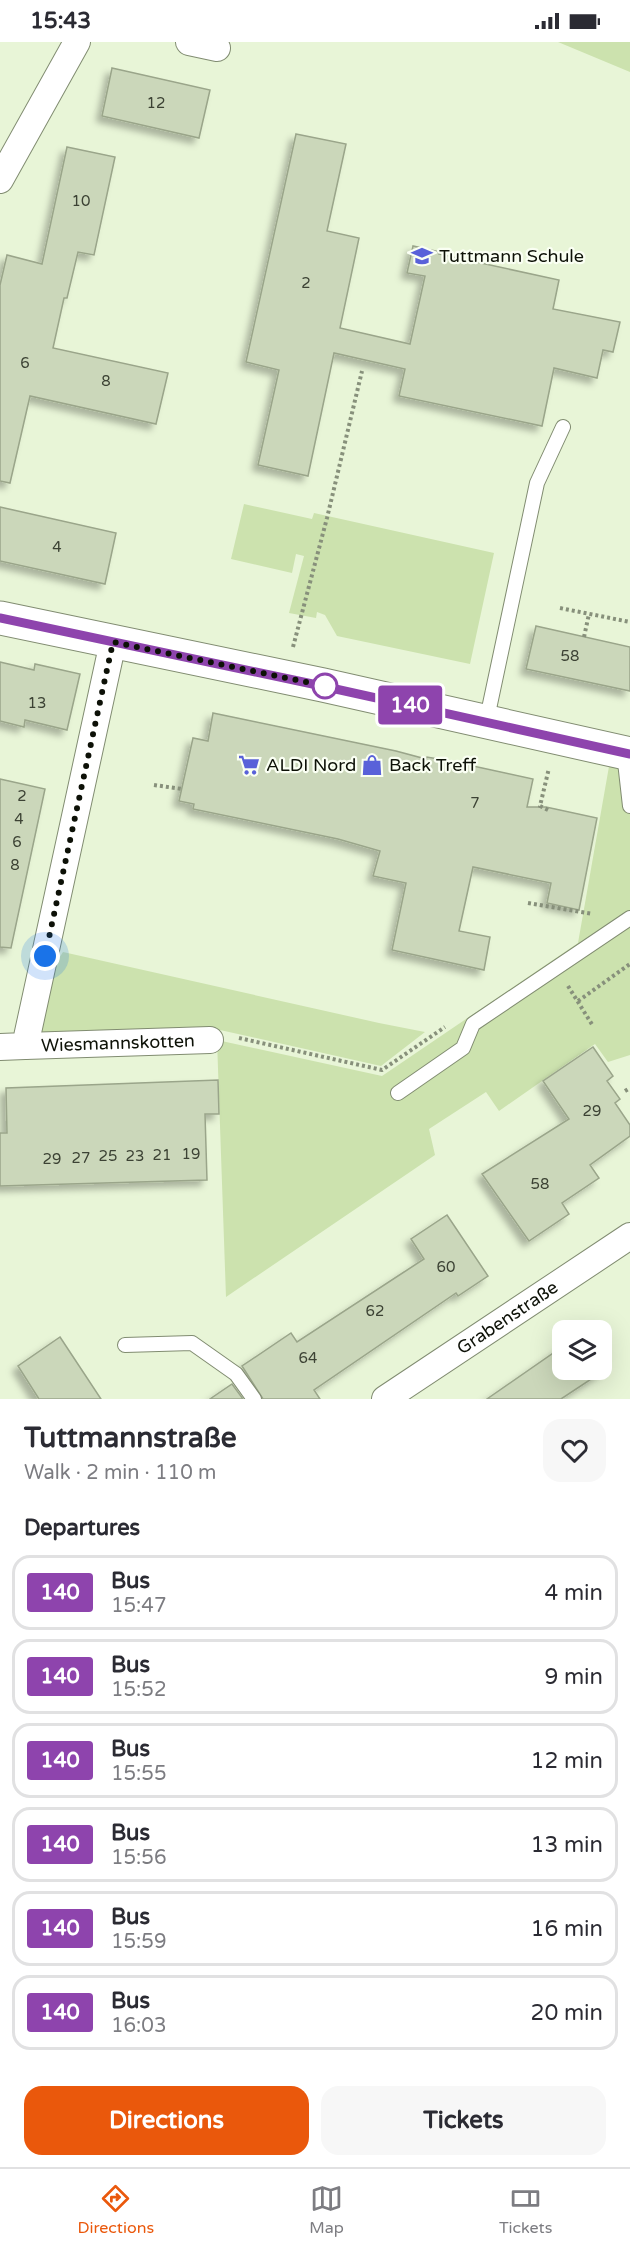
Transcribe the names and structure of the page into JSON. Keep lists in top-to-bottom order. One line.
{"streets":{"street":["Wiesmannskotten","Grabenstraße"]},"places":{"school or university":["Tuttmann Schule"],"supermarket":["ALDI Nord"],"shop":["Back Treff"]},"lines":["bus line 140"],"house_numbers":["12","10","2","6","8","4","58","13","2","7","4","6","8","29","19","21","25","23","27","29","58","60","62","64"],"page":{"status":"15:43","on_map":"140","heading":[["Tuttmannstraße","Walk · 2 min · 110 m"],"Departures"],"list":[{"mark":"140","name":"Bus","note":"15:47","value":"4 min"},{"mark":"140","name":"Bus","note":"15:52","value":"9 min"},{"mark":"140","name":"Bus","note":"15:55","value":"12 min"},{"mark":"140","name":"Bus","note":"15:56","value":"13 min"},{"mark":"140","name":"Bus","note":"15:59","value":"16 min"},{"mark":"140","name":"Bus","note":"16:03","value":"20 min"}],"buttons":["Directions","Tickets"],"tabs":["Directions","Map","Tickets"]}}
